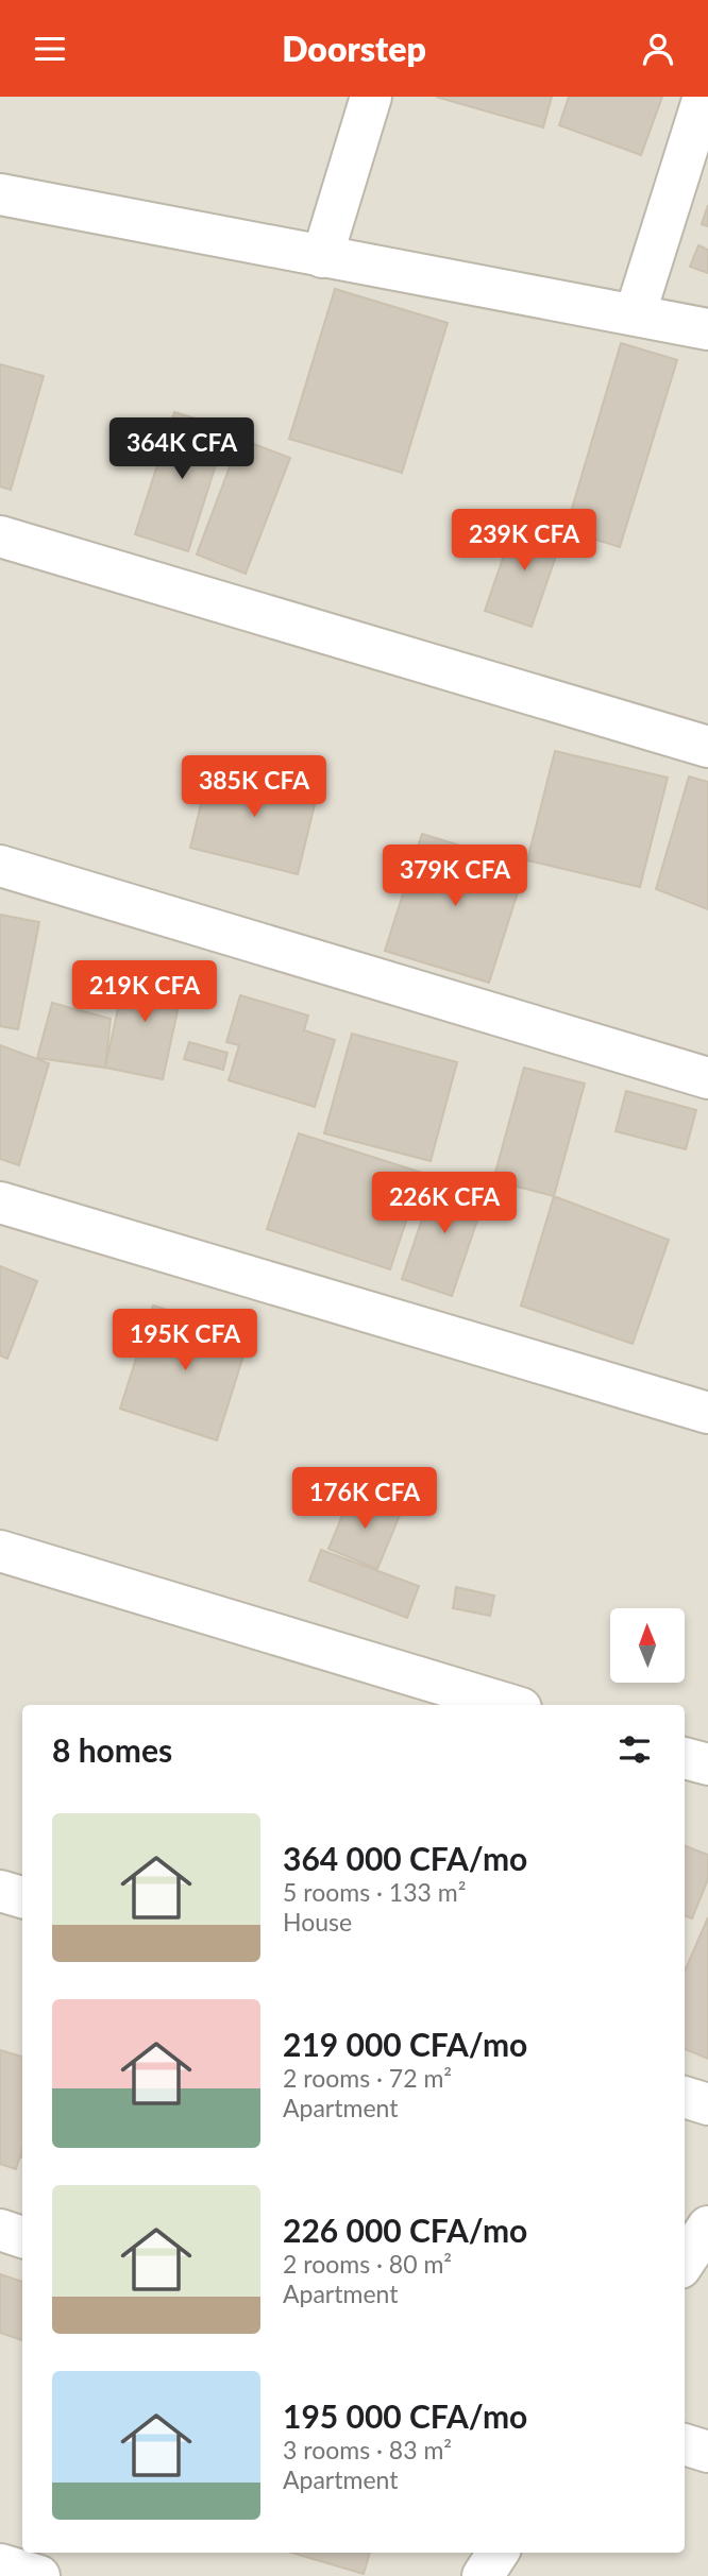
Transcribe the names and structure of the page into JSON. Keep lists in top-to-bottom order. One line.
{"north":"top","page":{"header":"Doorstep","price":["364K CFA","239K CFA","385K CFA","379K CFA","219K CFA","226K CFA","195K CFA","176K CFA"],"heading":"8 homes","list":[{"name":"364 000 CFA/mo","note":"5 rooms · 133 m² · House"},{"name":"219 000 CFA/mo","note":"2 rooms · 72 m² · Apartment"},{"name":"226 000 CFA/mo","note":"2 rooms · 80 m² · Apartment"},{"name":"195 000 CFA/mo","note":"3 rooms · 83 m² · Apartment"}]}}
